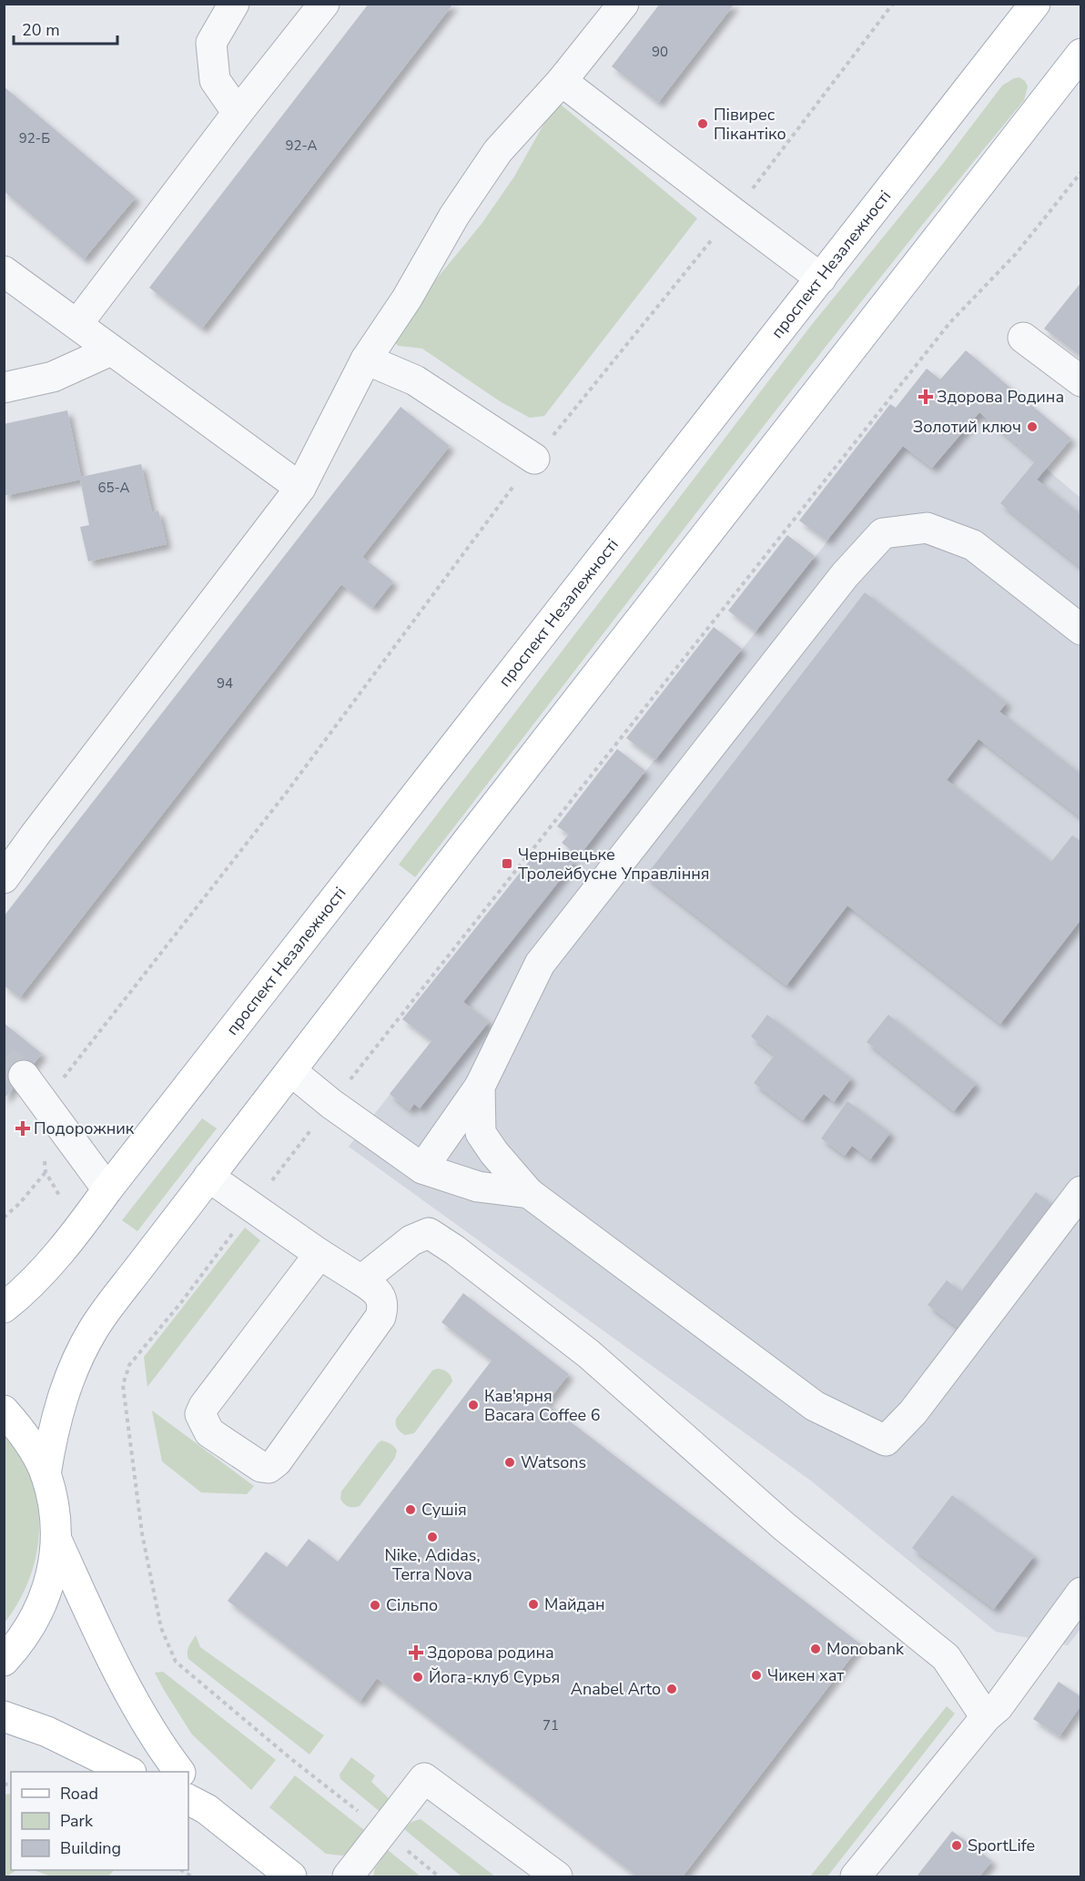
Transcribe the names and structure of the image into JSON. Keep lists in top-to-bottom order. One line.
{"streets":{"main road":["проспект Незалежності"]},"places":{"other":["Півирес Пікантіко","Золотий ключ","Кав'ярня Bacara Coffee 6","Watsons","Сушія","Nike, Adidas, Terra Nova","Майдан","Сільпо","Monobank","Чикен хат","Йога-клуб Сурья","Anabel Arto","SportLife"],"health":["Здорова Родина","Подорожник","Здорова родина"],"transit":["Чернівецьке Тролейбусне Управління"]},"house_numbers":["90","92-Б","92-А","65-А","94","71"],"legend":["Road","Park","Building"],"scale_bar":"20 m"}
